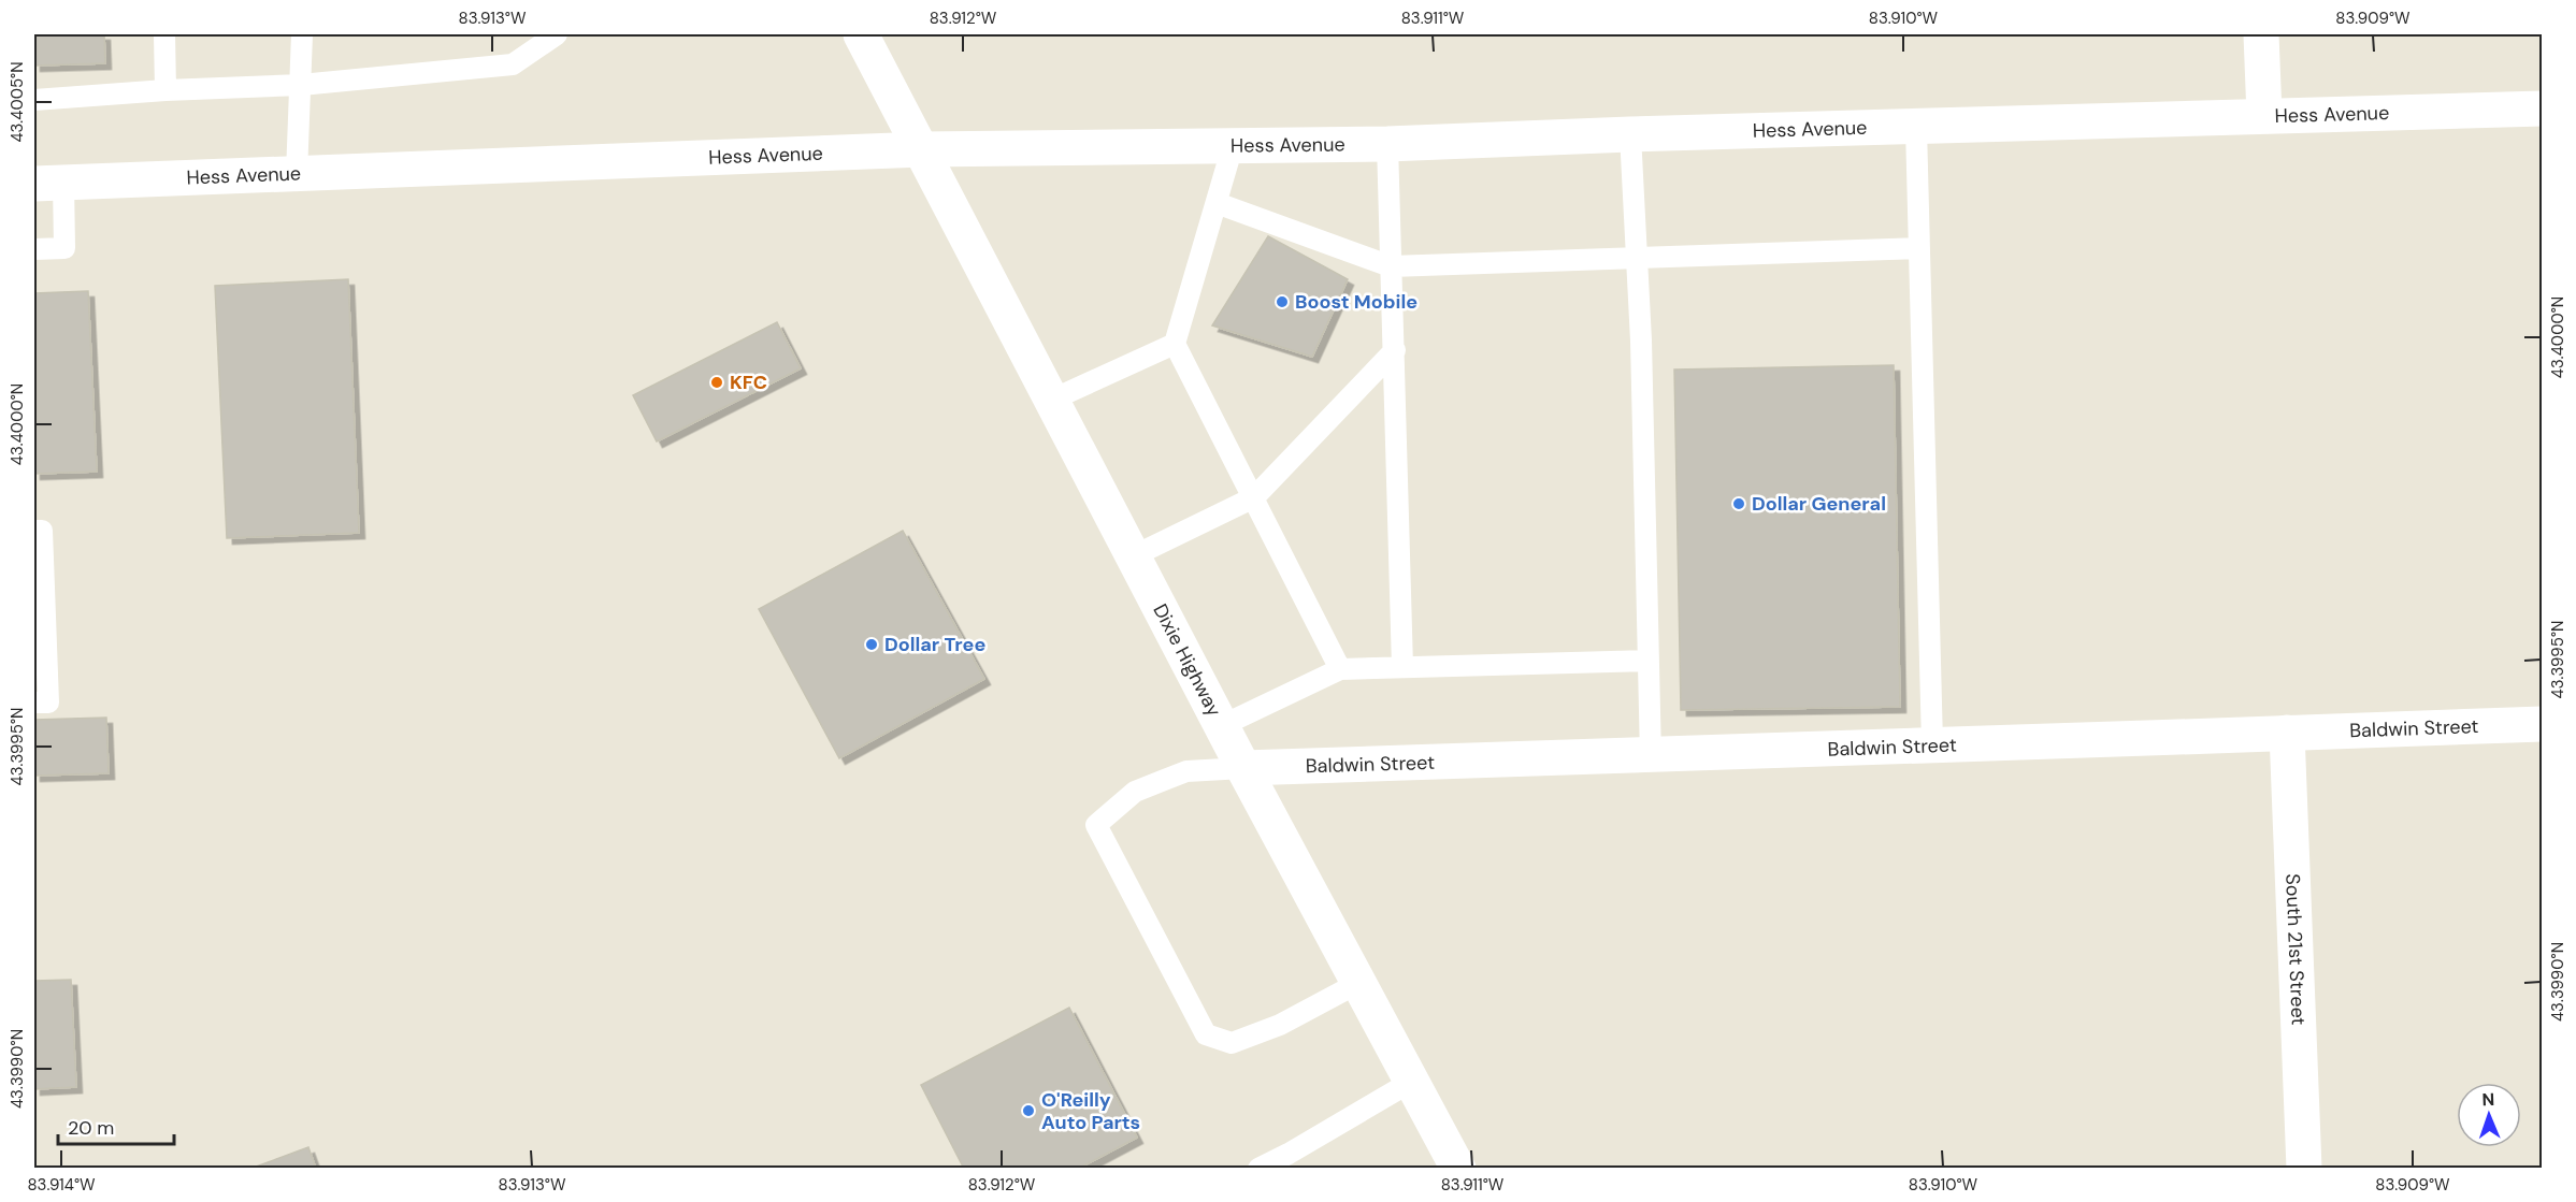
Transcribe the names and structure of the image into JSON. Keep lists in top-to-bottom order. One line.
{"streets":{"street":["Hess Avenue","Dixie Highway","Baldwin Street","South 21st Street"]},"crossings":[["Hess Avenue","Dixie Highway"],["Dixie Highway","Baldwin Street"],["Baldwin Street","South 21st Street"]],"places":["Boost Mobile","KFC","Dollar General","Dollar Tree","O'Reilly Auto Parts"],"scale_bar":"20 m","north":"top","coordinates":["83.913°W","83.912°W","83.911°W","83.910°W","83.909°W","43.4005°N","43.4000°N","43.3995°N","43.3990°N","83.914°W"]}
